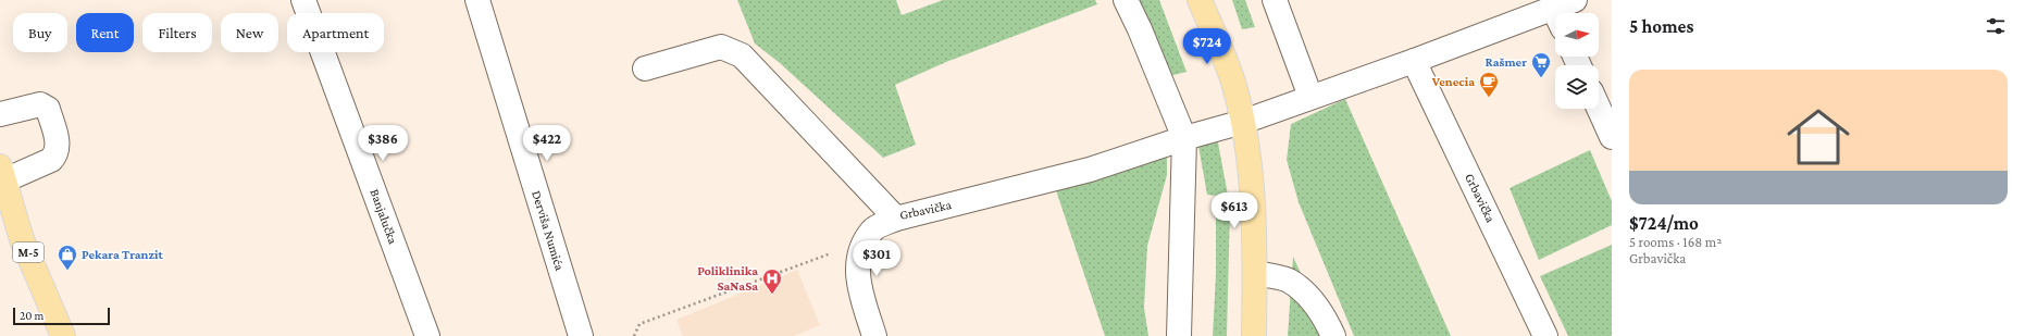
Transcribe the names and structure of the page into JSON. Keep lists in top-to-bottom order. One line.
{"streets":{"main road":["M-5"],"street":["Grbavička","Banjalučka","Derviša Numića"]},"places":{"supermarket":["Rašmer"],"cafe":["Venecia"],"shop":["Pekara Tranzit"],"hospital":["Poliklinika SaNaSa"]},"scale_bar":"20 m","north":"right","page":{"heading":"5 homes","chip":["Buy","Rent","Filters","New","Apartment"],"price":["$724","$386","$422","$613","$301"],"list":[{"name":"$724/mo","note":"5 rooms · 168 m² · Grbavička"}],"scale":"20 m"}}
